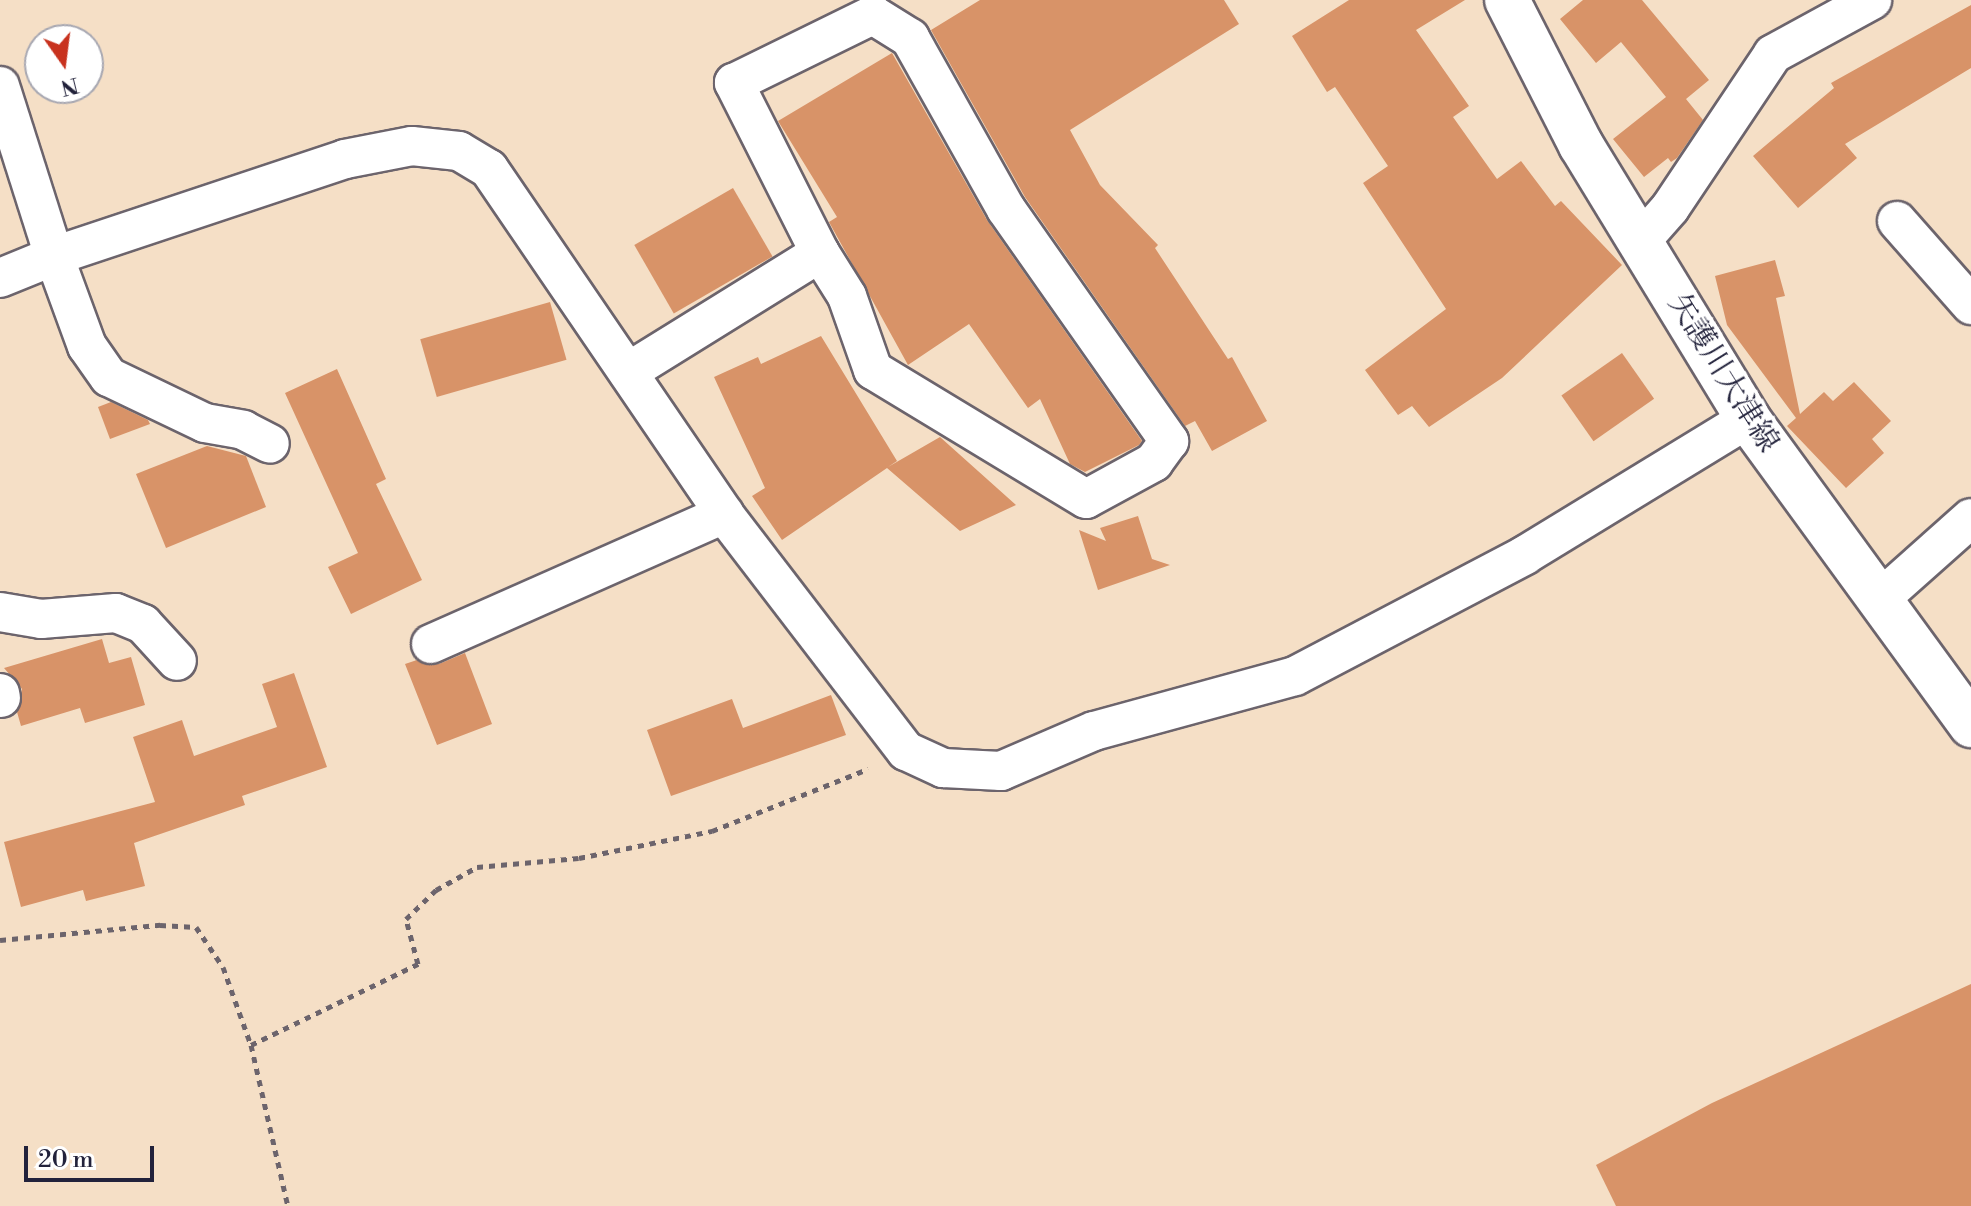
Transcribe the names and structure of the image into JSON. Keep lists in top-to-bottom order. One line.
{"streets":{"main road":["矢護川大津線"]},"scale_bar":"20 m","north":"bottom"}
